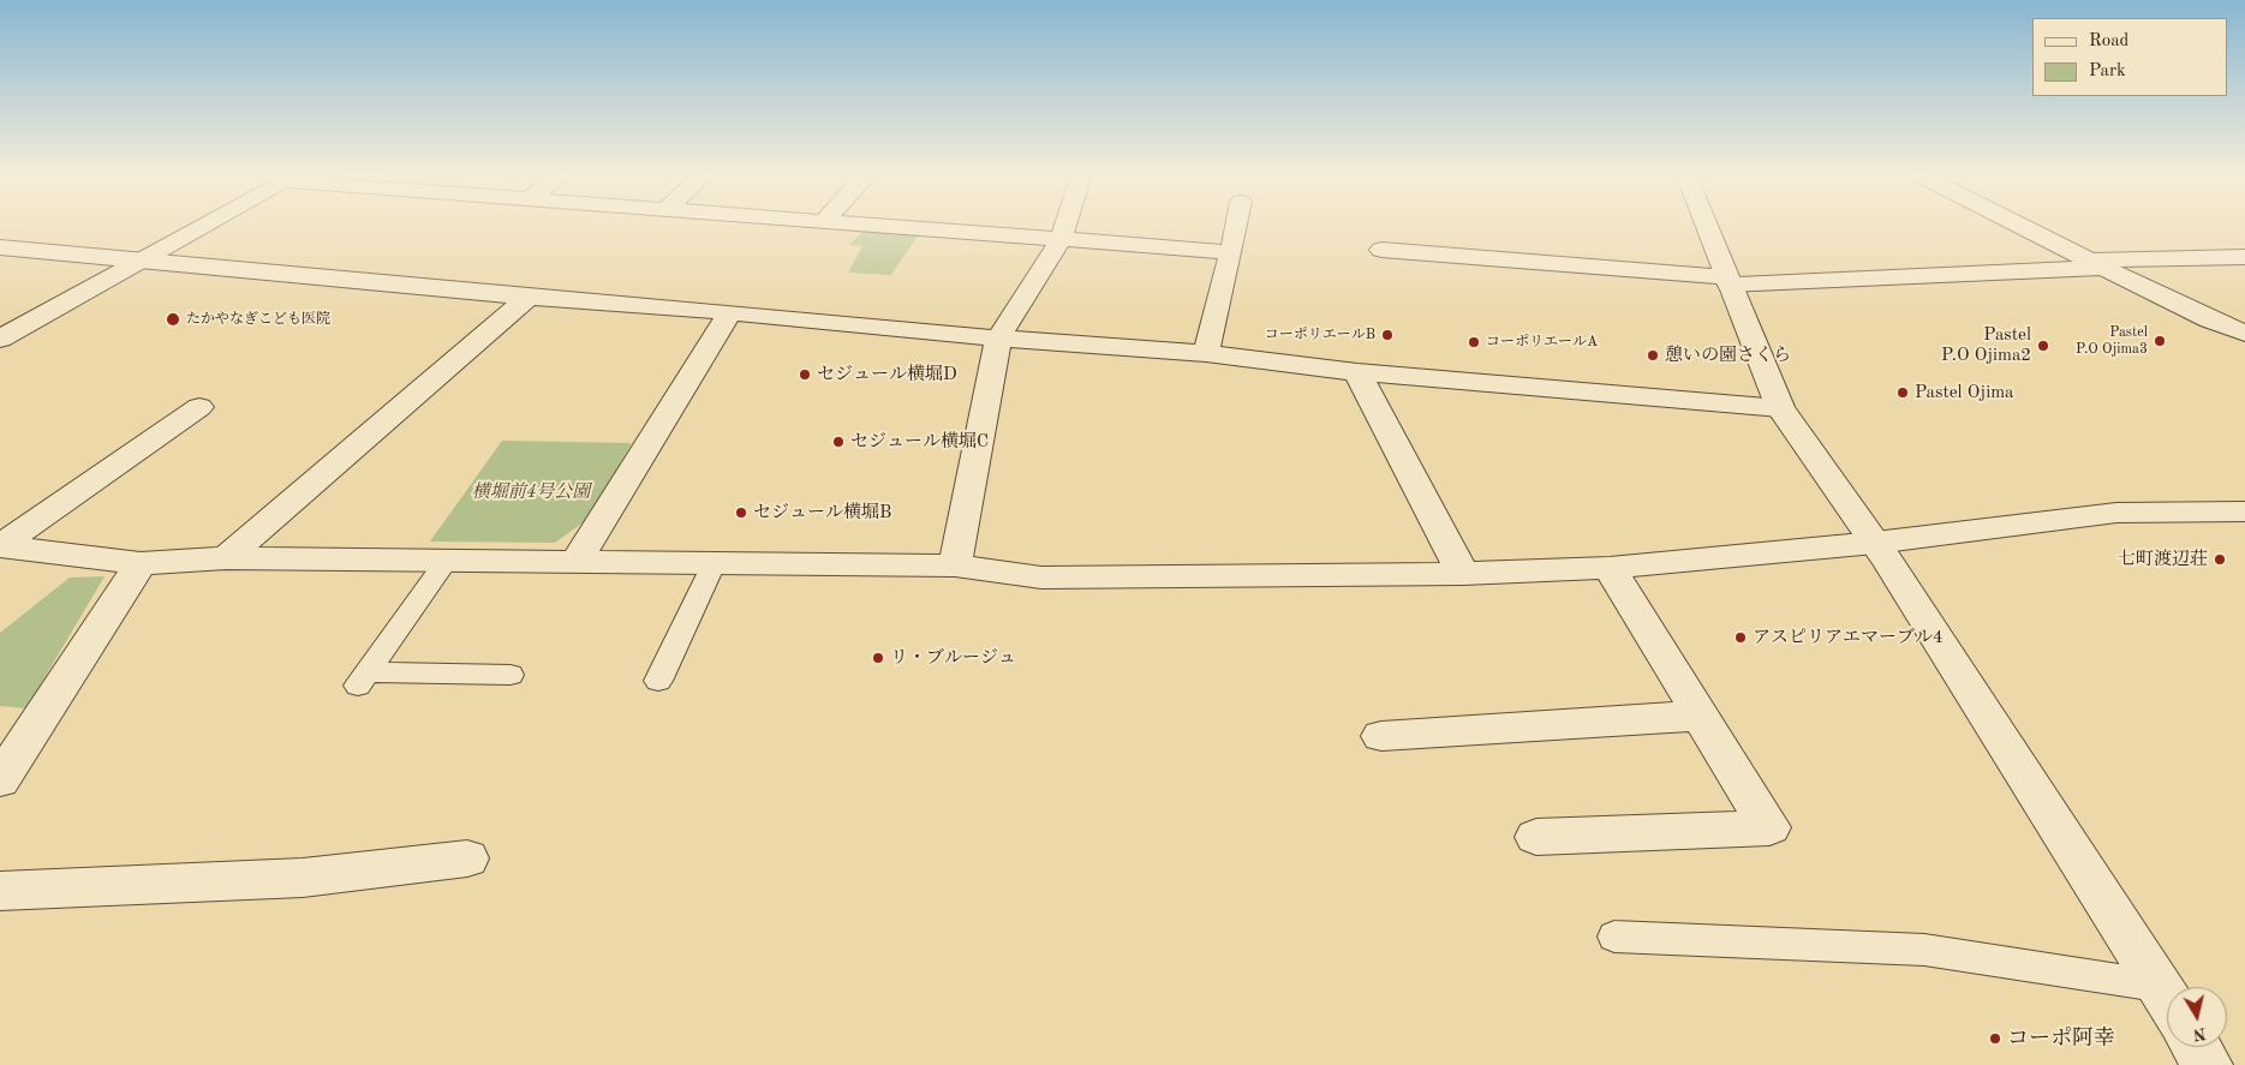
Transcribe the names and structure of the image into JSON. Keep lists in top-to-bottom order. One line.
{"parks":["横堀前4号公園"],"places":["たかやなぎこども医院","コーポリエールB","Pastel P.O Ojima3","コーポリエールA","Pastel P.O Ojima2","憩いの園さくら","セジュール横堀D","Pastel Ojima","セジュール横堀C","セジュール横堀B","七町渡辺荘","アスピリアエマーブル4","リ・ブルージュ","コーポ阿幸"],"legend":["Road","Park"],"north":"bottom"}
